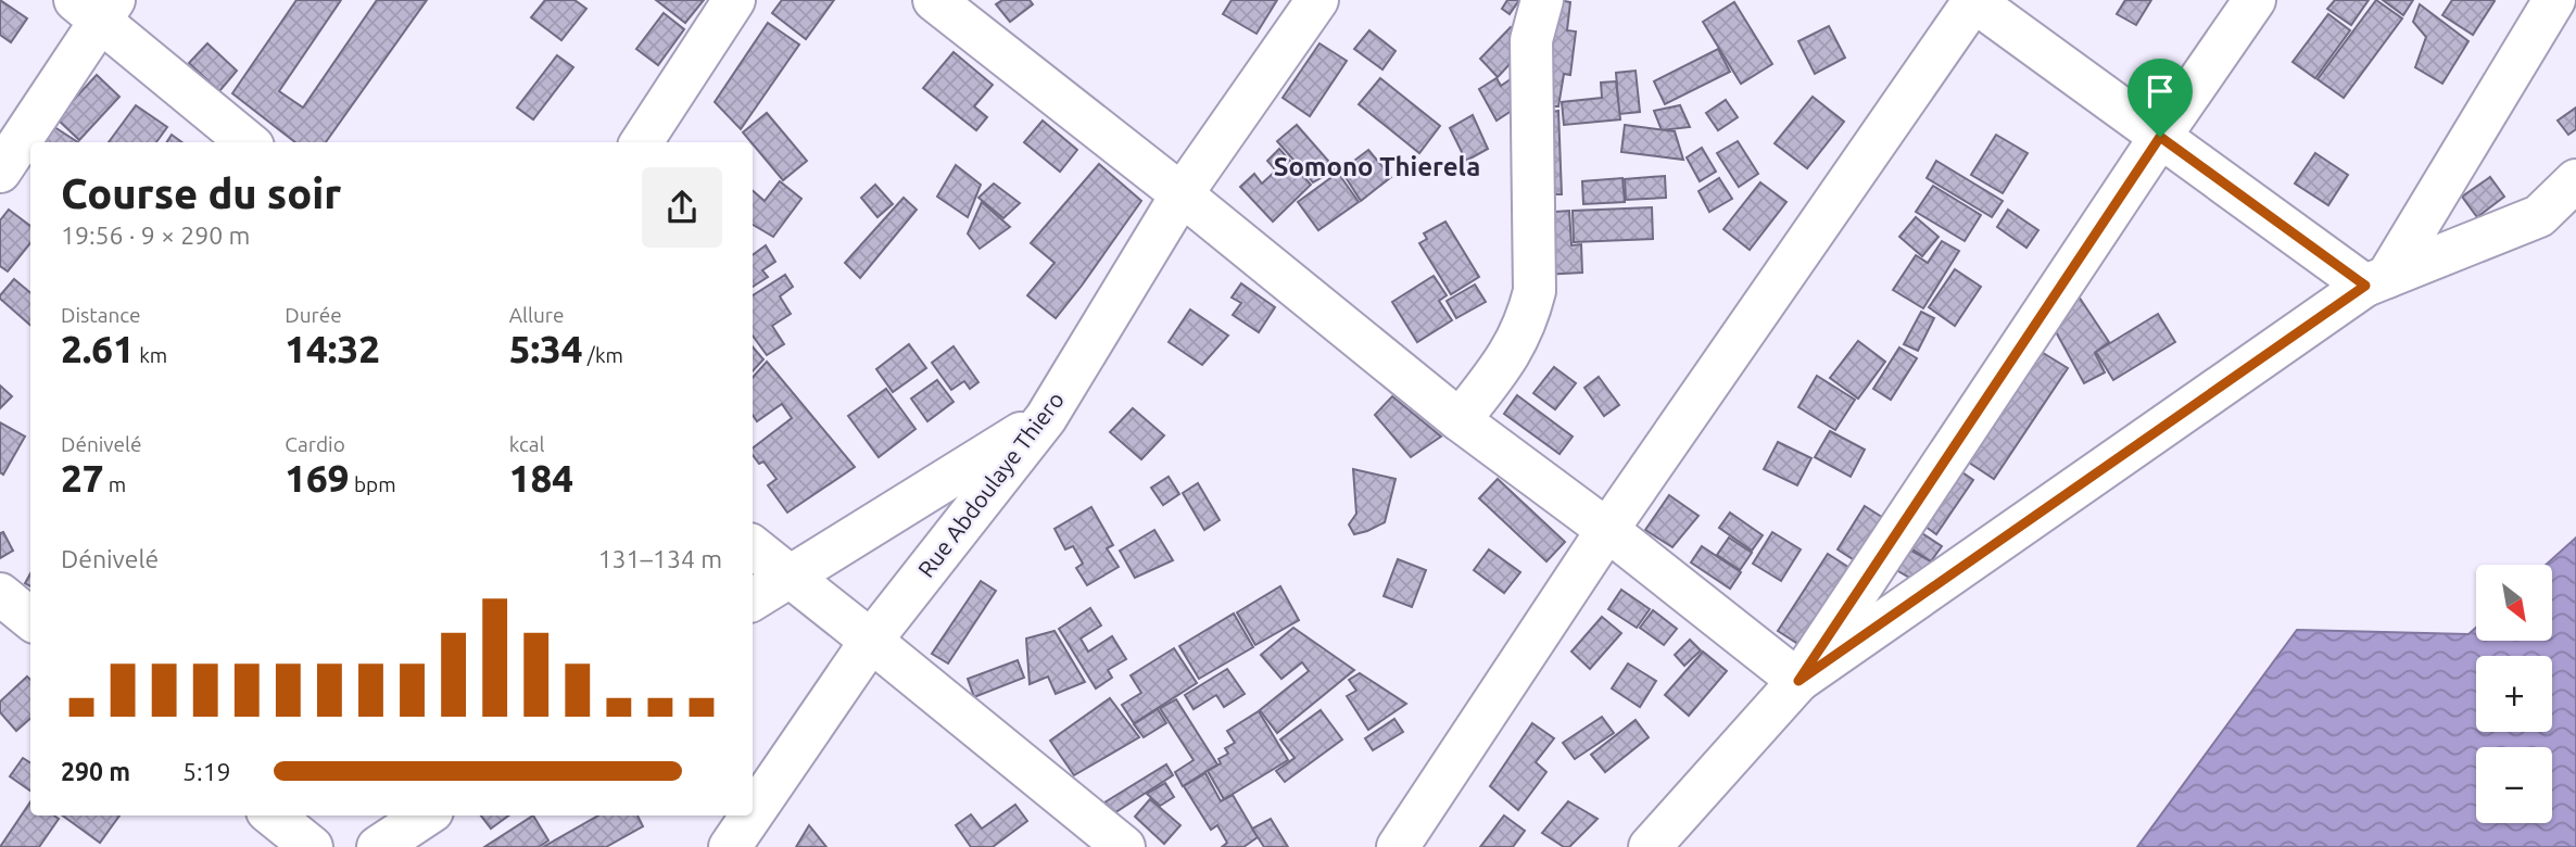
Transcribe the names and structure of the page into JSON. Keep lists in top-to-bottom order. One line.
{"streets":{"street":["Rue Abdoulaye Thiero"]},"districts":["Somono Thierela"],"north":"bottom right","page":{"heading":["Course du soir","19:56 · 9 × 290 m"],"stats":[["Distance","2.61 km"],["Durée","14:32"],["Allure","5:34 /km"],["Dénivelé","27 m"],["Cardio","169 bpm"],["kcal","184"]],"chart":["Dénivelé","131–134 m"],"map_buttons":["+","−"],"list":[{"name":"290 m","note":"5:19"}]}}
